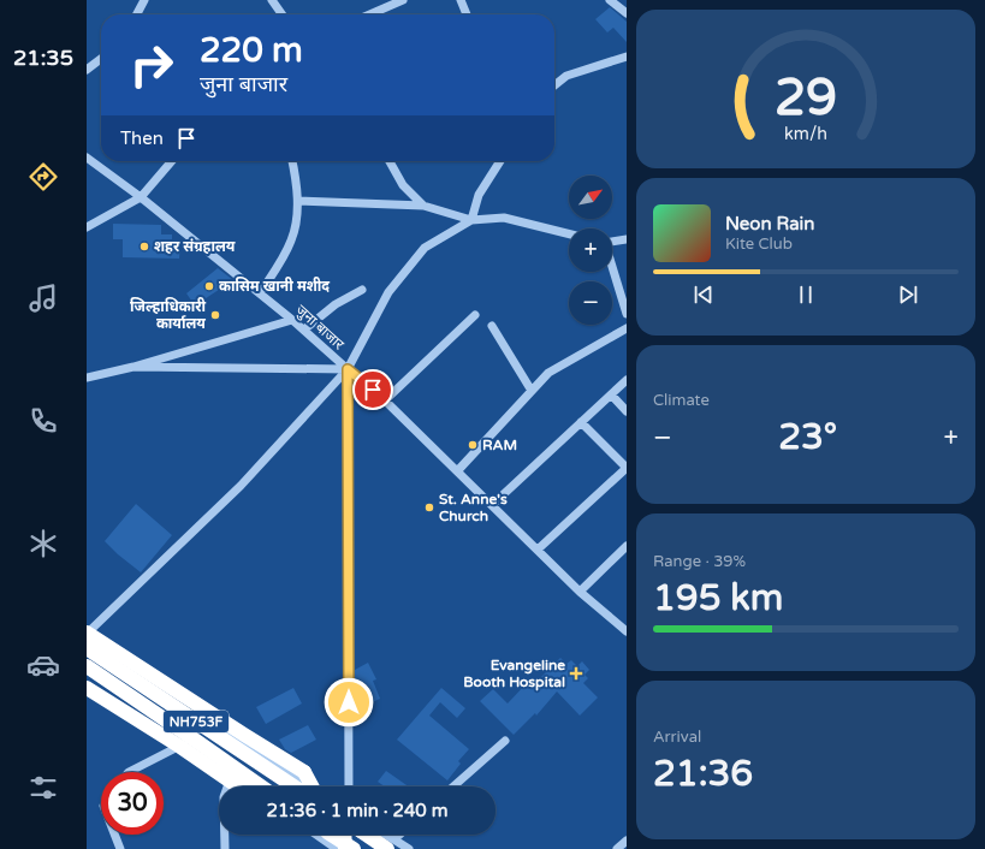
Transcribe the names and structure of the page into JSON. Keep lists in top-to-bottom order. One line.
{"streets":{"highway":["NH753F"],"street":["जुना बाजार"]},"places":{"other":["शहर संग्रहालय","कासिम खानी मशीद","जिल्हाधिकारी कार्यालय","RAM","St. Anne's Church"],"health":["Evangeline Booth Hospital"]},"north":"top right","page":{"tabs":"21:35","turn":["220 m","जुना बाजार"],"then":"Then","map_buttons":["+","−"],"song":["Neon Rain","Kite Club"],"tile":["Climate",["Range · 39%","195 km"],["Arrival","21:36"]],"heat":["−","23°","+"],"limit":"30","trip":"21:36 · 1 min · 240 m","gauge":["29","km/h"]}}
